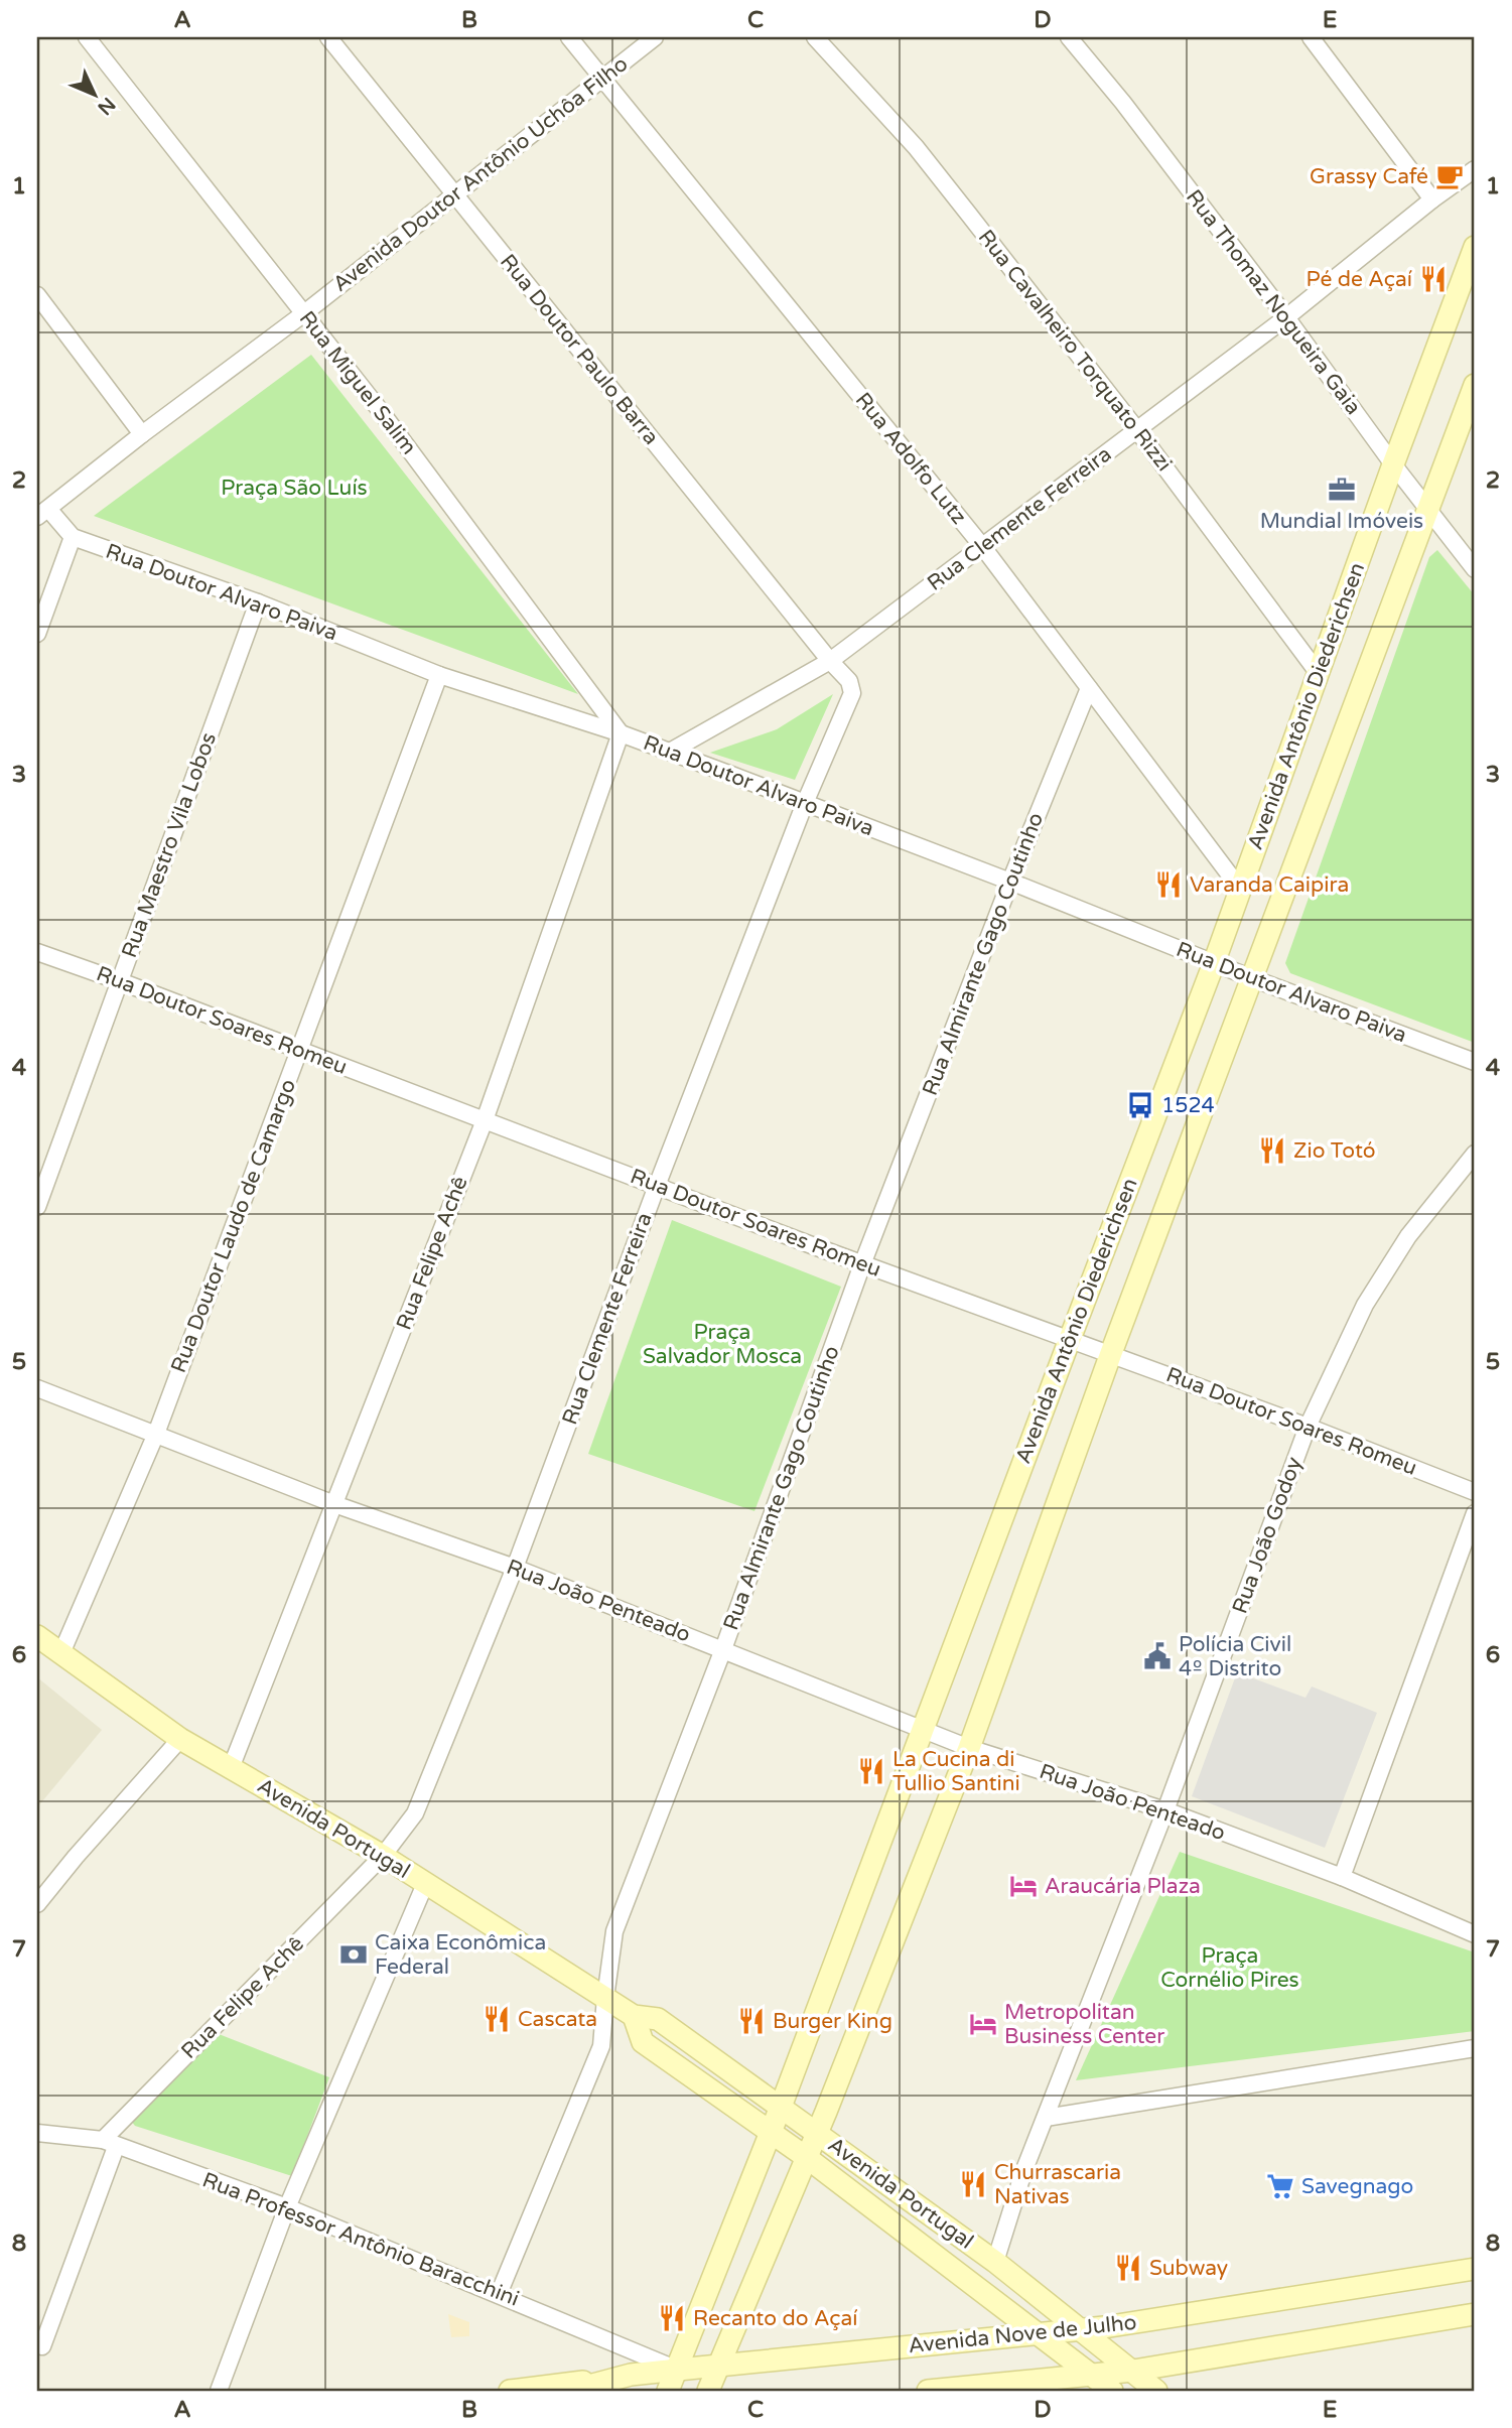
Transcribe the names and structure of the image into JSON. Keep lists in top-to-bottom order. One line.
{"streets":{"main road":["Avenida Antônio Diederichsen","Avenida Portugal","Avenida Nove de Julho"],"street":["Avenida Doutor Antônio Uchôa Filho","Rua Thomaz Nogueira Gaia","Rua Doutor Paulo Barra","Rua Cavalheiro Torquato Rizzi","Rua Miguel Salim","Rua Adolfo Lutz","Rua Clemente Ferreira","Rua Doutor Alvaro Paiva","Rua Maestro Vila Lobos","Rua Almirante Gago Coutinho","Rua Doutor Soares Romeu","Rua Doutor Laudo de Camargo","Rua Felipe Achê","Rua João Godoy","Rua João Penteado","Rua Professor Antônio Baracchini"]},"crossings":[["Avenida Doutor Antônio Uchôa Filho","Rua Doutor Paulo Barra"],["Avenida Doutor Antônio Uchôa Filho","Rua Miguel Salim"],["Avenida Doutor Antônio Uchôa Filho","Rua Adolfo Lutz"],["Avenida Doutor Antônio Uchôa Filho","Rua Doutor Alvaro Paiva"],["Rua Thomaz Nogueira Gaia","Rua Clemente Ferreira"],["Rua Thomaz Nogueira Gaia","Avenida Antônio Diederichsen"],["Rua Doutor Paulo Barra","Rua Clemente Ferreira"],["Rua Cavalheiro Torquato Rizzi","Rua Clemente Ferreira"],["Rua Cavalheiro Torquato Rizzi","Avenida Antônio Diederichsen"],["Rua Miguel Salim","Rua Doutor Alvaro Paiva"],["Rua Miguel Salim","Rua Felipe Achê"],["Rua Adolfo Lutz","Rua Clemente Ferreira"],["Rua Adolfo Lutz","Avenida Antônio Diederichsen"],["Rua Adolfo Lutz","Rua Almirante Gago Coutinho"],["Rua Clemente Ferreira","Rua Doutor Alvaro Paiva"],["Rua Clemente Ferreira","Rua Doutor Soares Romeu"],["Rua Clemente Ferreira","Rua Felipe Achê"],["Rua Clemente Ferreira","Rua João Penteado"],["Rua Clemente Ferreira","Avenida Portugal"],["Rua Doutor Alvaro Paiva","Avenida Antônio Diederichsen"],["Rua Doutor Alvaro Paiva","Rua Maestro Vila Lobos"],["Rua Doutor Alvaro Paiva","Rua Almirante Gago Coutinho"],["Rua Doutor Alvaro Paiva","Rua Doutor Laudo de Camargo"],["Rua Doutor Alvaro Paiva","Rua Felipe Achê"],["Avenida Antônio Diederichsen","Rua Doutor Soares Romeu"],["Avenida Antônio Diederichsen","Rua João Penteado"],["Avenida Antônio Diederichsen","Avenida Portugal"],["Avenida Antônio Diederichsen","Rua Professor Antônio Baracchini"],["Avenida Antônio Diederichsen","Avenida Nove de Julho"],["Rua Maestro Vila Lobos","Rua Doutor Soares Romeu"],["Rua Almirante Gago Coutinho","Rua Doutor Soares Romeu"],["Rua Almirante Gago Coutinho","Rua João Penteado"],["Rua Almirante Gago Coutinho","Avenida Portugal"],["Rua Almirante Gago Coutinho","Rua Professor Antônio Baracchini"],["Rua Doutor Soares Romeu","Rua Doutor Laudo de Camargo"],["Rua Doutor Soares Romeu","Rua Felipe Achê"],["Rua Doutor Soares Romeu","Rua João Godoy"],["Rua Doutor Laudo de Camargo","Rua João Penteado"],["Rua Doutor Laudo de Camargo","Avenida Portugal"],["Rua Felipe Achê","Rua João Penteado"],["Rua Felipe Achê","Avenida Portugal"],["Rua Felipe Achê","Rua Professor Antônio Baracchini"],["Rua João Godoy","Rua João Penteado"],["Rua João Godoy","Avenida Portugal"],["Avenida Portugal","Avenida Nove de Julho"],["Rua Professor Antônio Baracchini","Avenida Nove de Julho"]],"parks":["Praça São Luís","Praça Salvador Mosca","Praça Cornélio Pires"],"places":{"cafe":["Grassy Café"],"restaurant":["Pé de Açaí","Varanda Caipira","Zio Totó","La Cucina di Tullio Santini","Cascata","Burger King","Churrascaria Nativas","Subway","Recanto do Açaí"],"office":["Mundial Imóveis"],"bus stop":["1524"],"public building":["Polícia Civil 4º Distrito"],"hotel":["Araucária Plaza","Metropolitan Business Center"],"bank":["Caixa Econômica Federal"],"supermarket":["Savegnago"]},"north":"bottom right","grid":{"columns":["A","B","C","D","E"],"rows":["1","2","3","4","5","6","7","8"]}}
